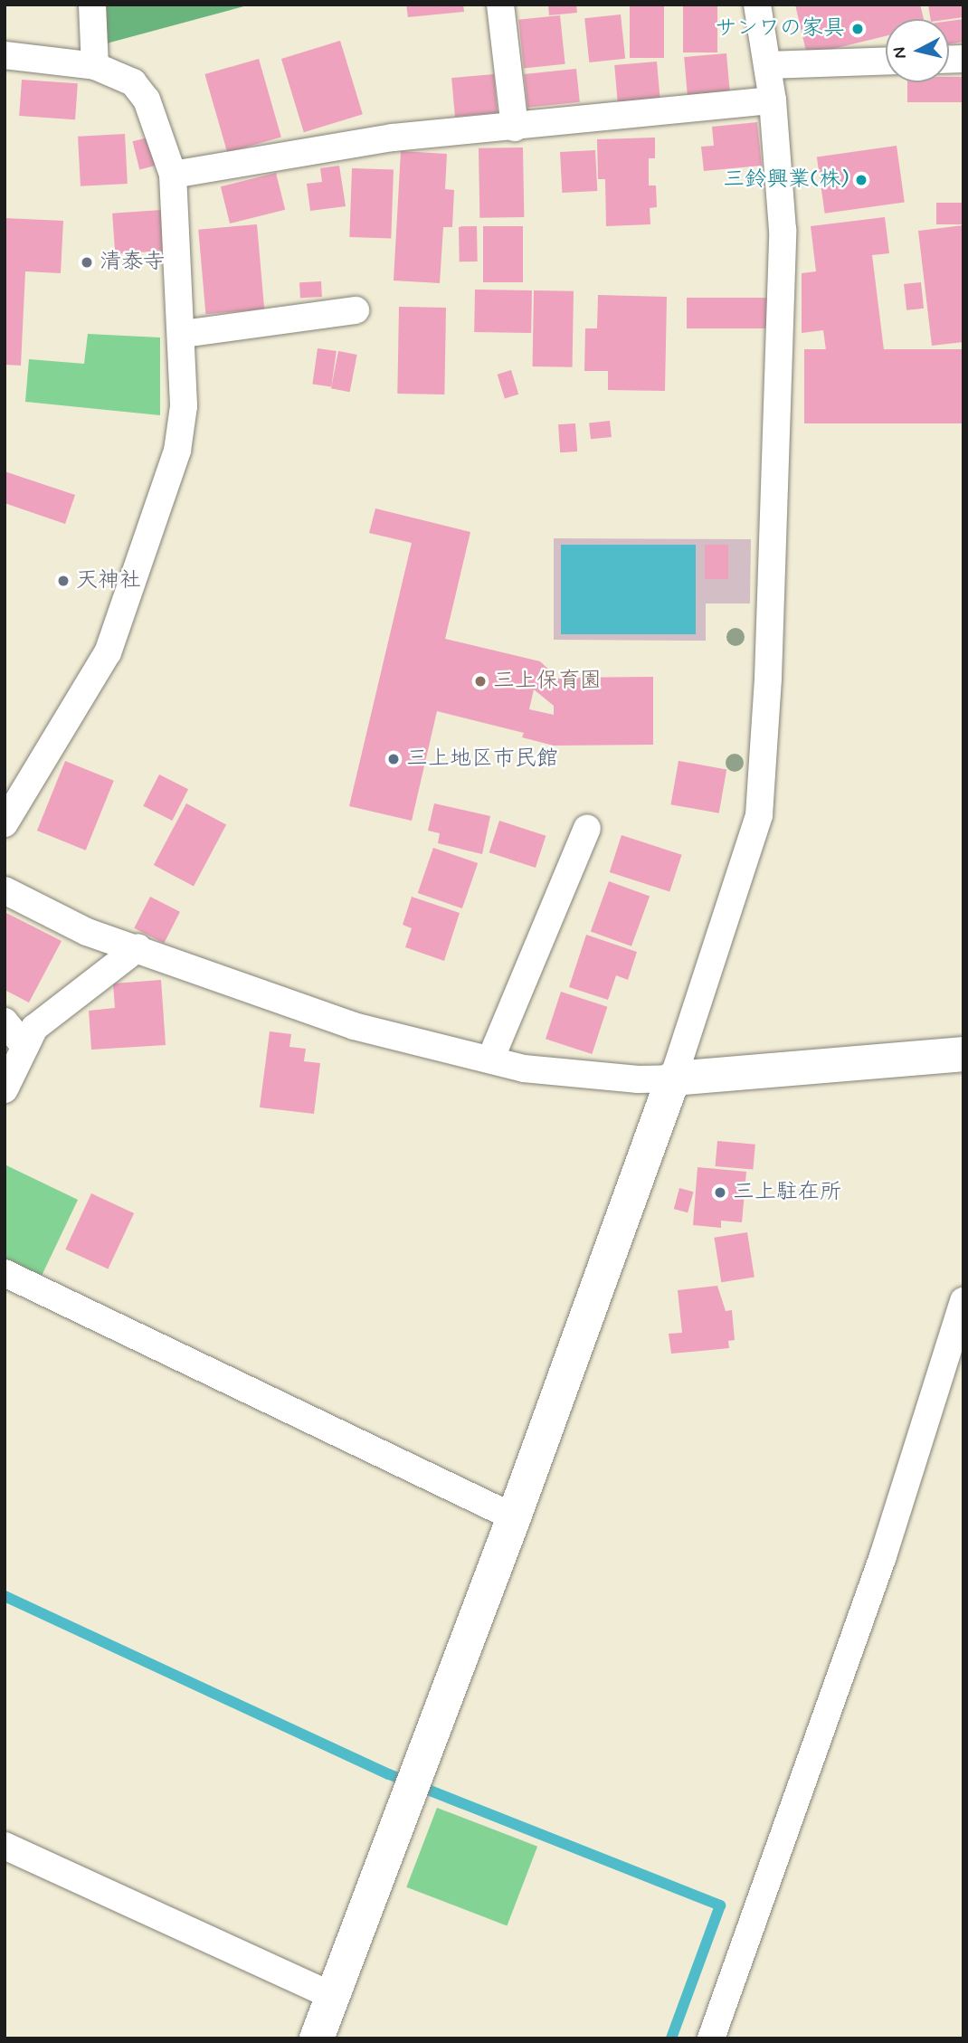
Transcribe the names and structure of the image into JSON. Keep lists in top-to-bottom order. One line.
{"places":["サンワの家具","三鈴興業(株)","清泰寺","天神社","三上保育園","三上地区市民館","三上駐在所"],"north":"left"}
